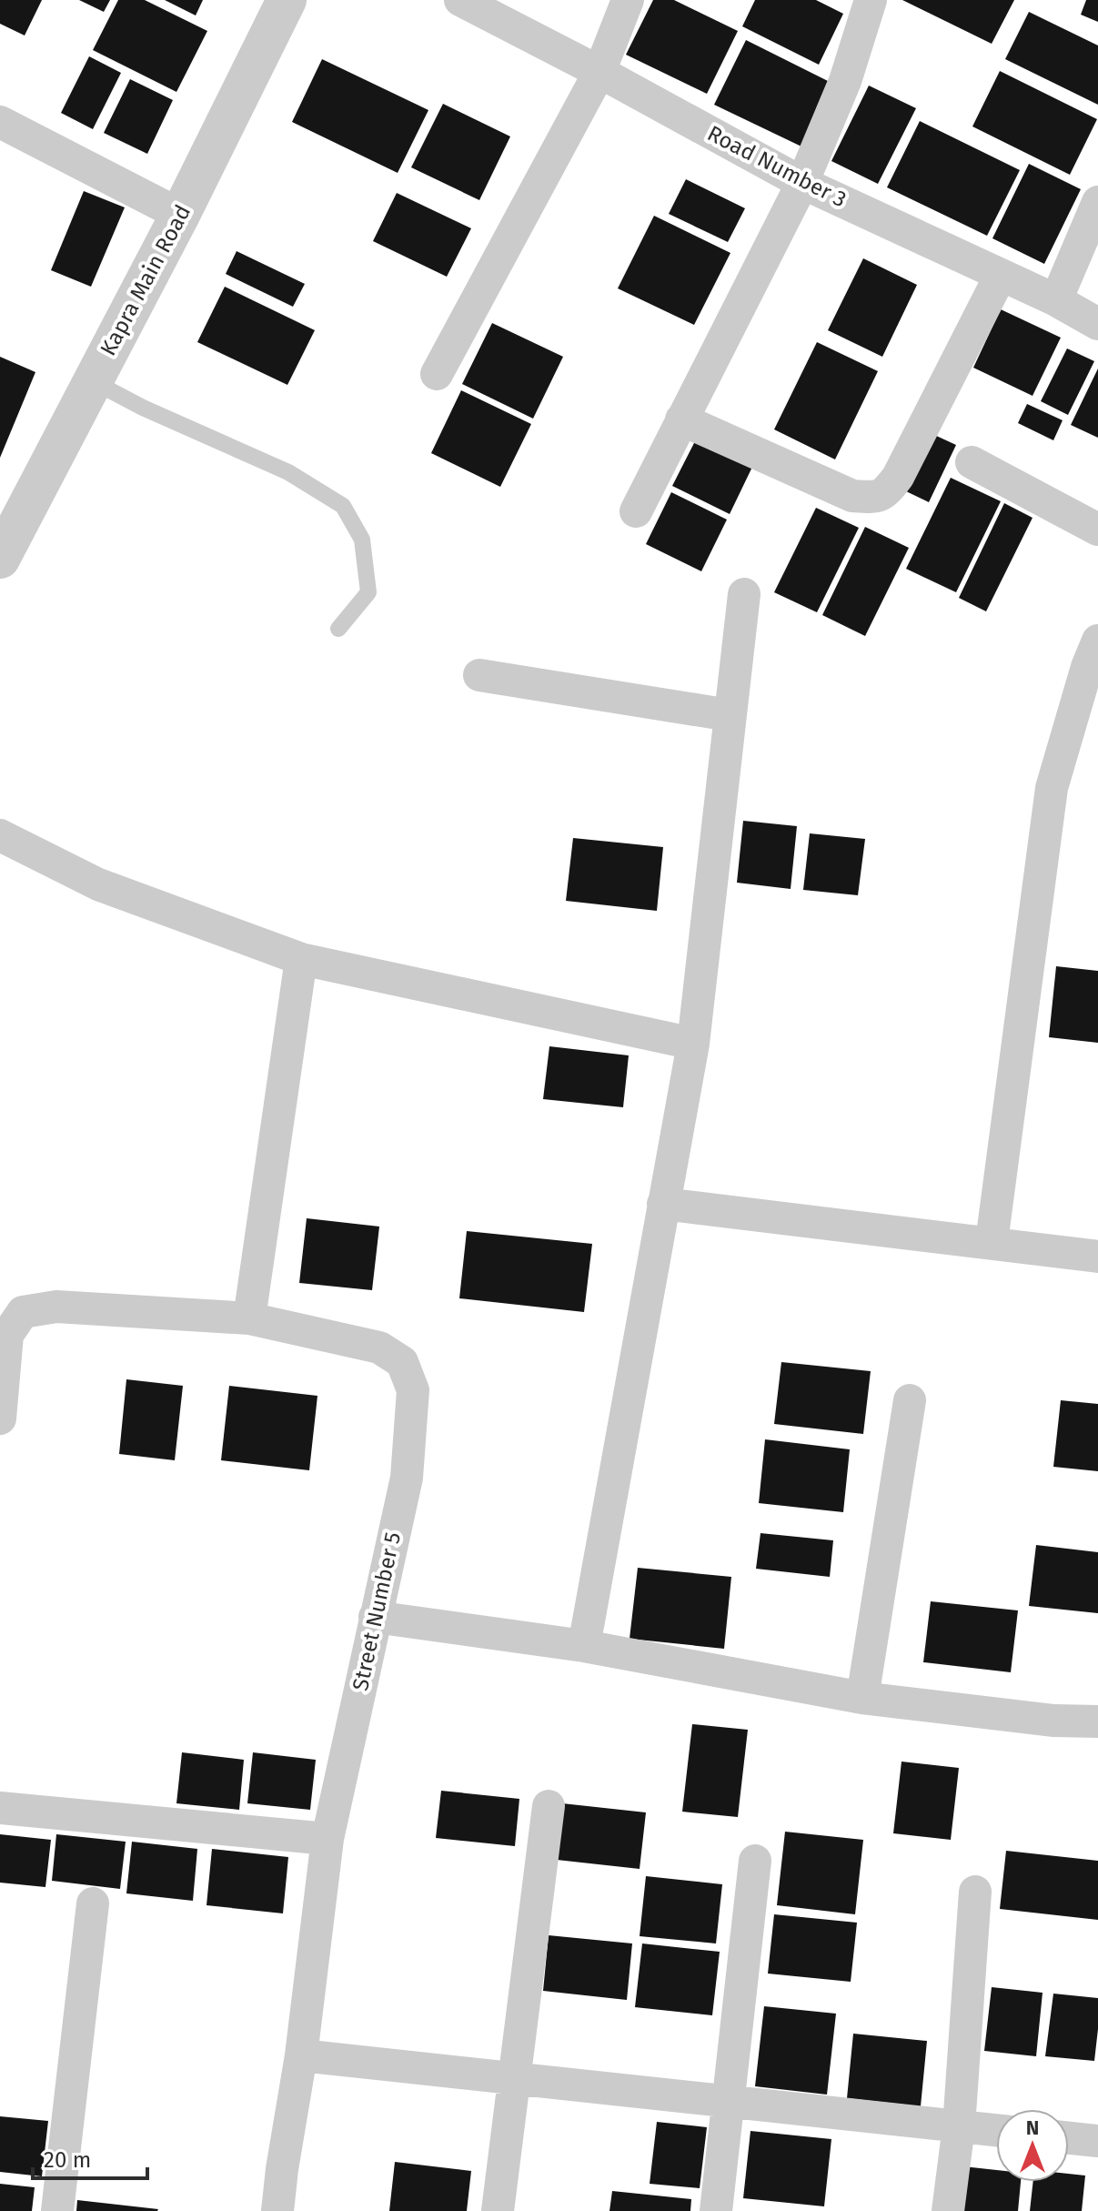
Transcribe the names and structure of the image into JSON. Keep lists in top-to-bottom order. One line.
{"streets":{"street":["Road Number 3","Kapra Main Road","Street Number 5"]},"scale_bar":"20 m","north":"top"}
